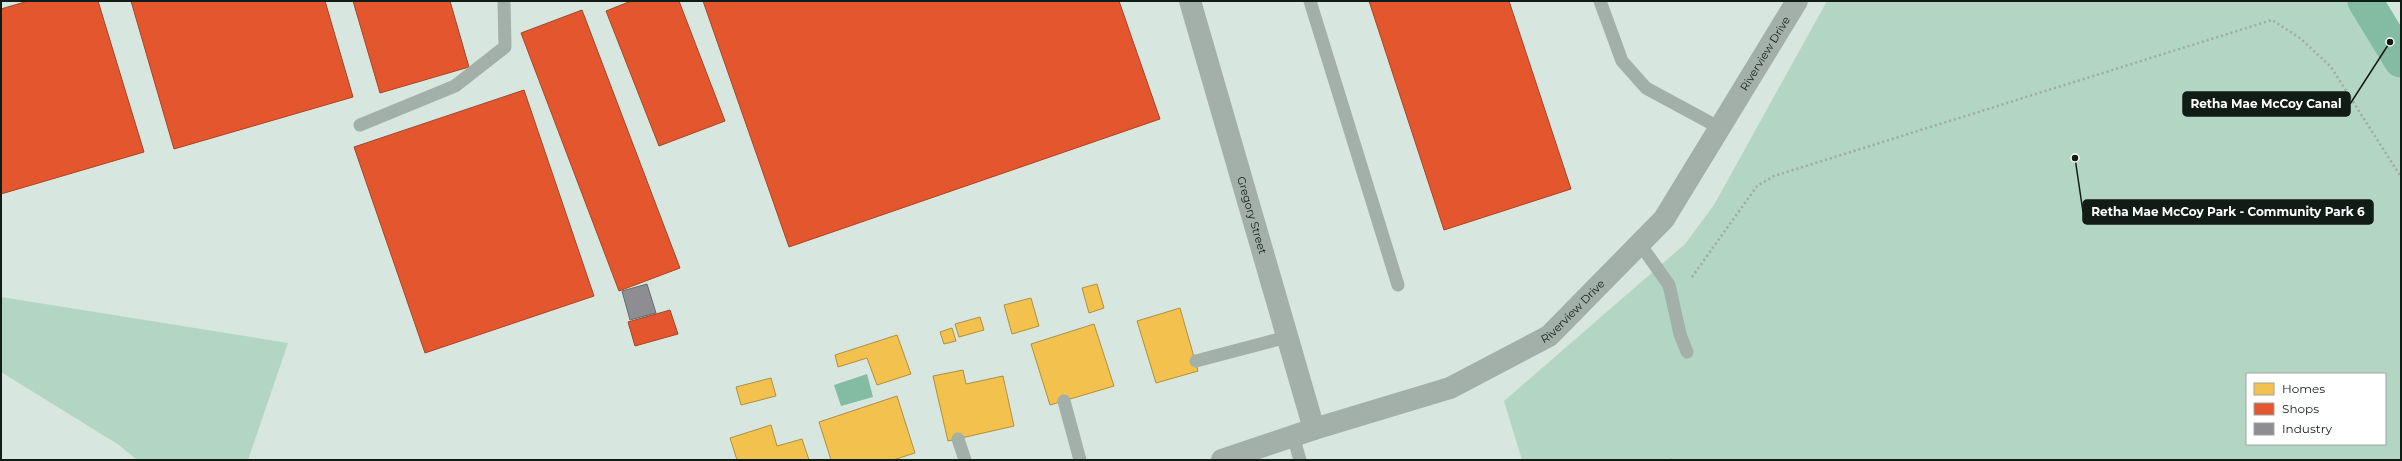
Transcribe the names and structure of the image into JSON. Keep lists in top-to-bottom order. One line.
{"streets":{"street":["Riverview Drive","Gregory Street"]},"crossings":[["Riverview Drive","Gregory Street"]],"places":["Retha Mae McCoy Canal","Retha Mae McCoy Park - Community Park 6"],"legend":["Homes","Shops","Industry"]}
